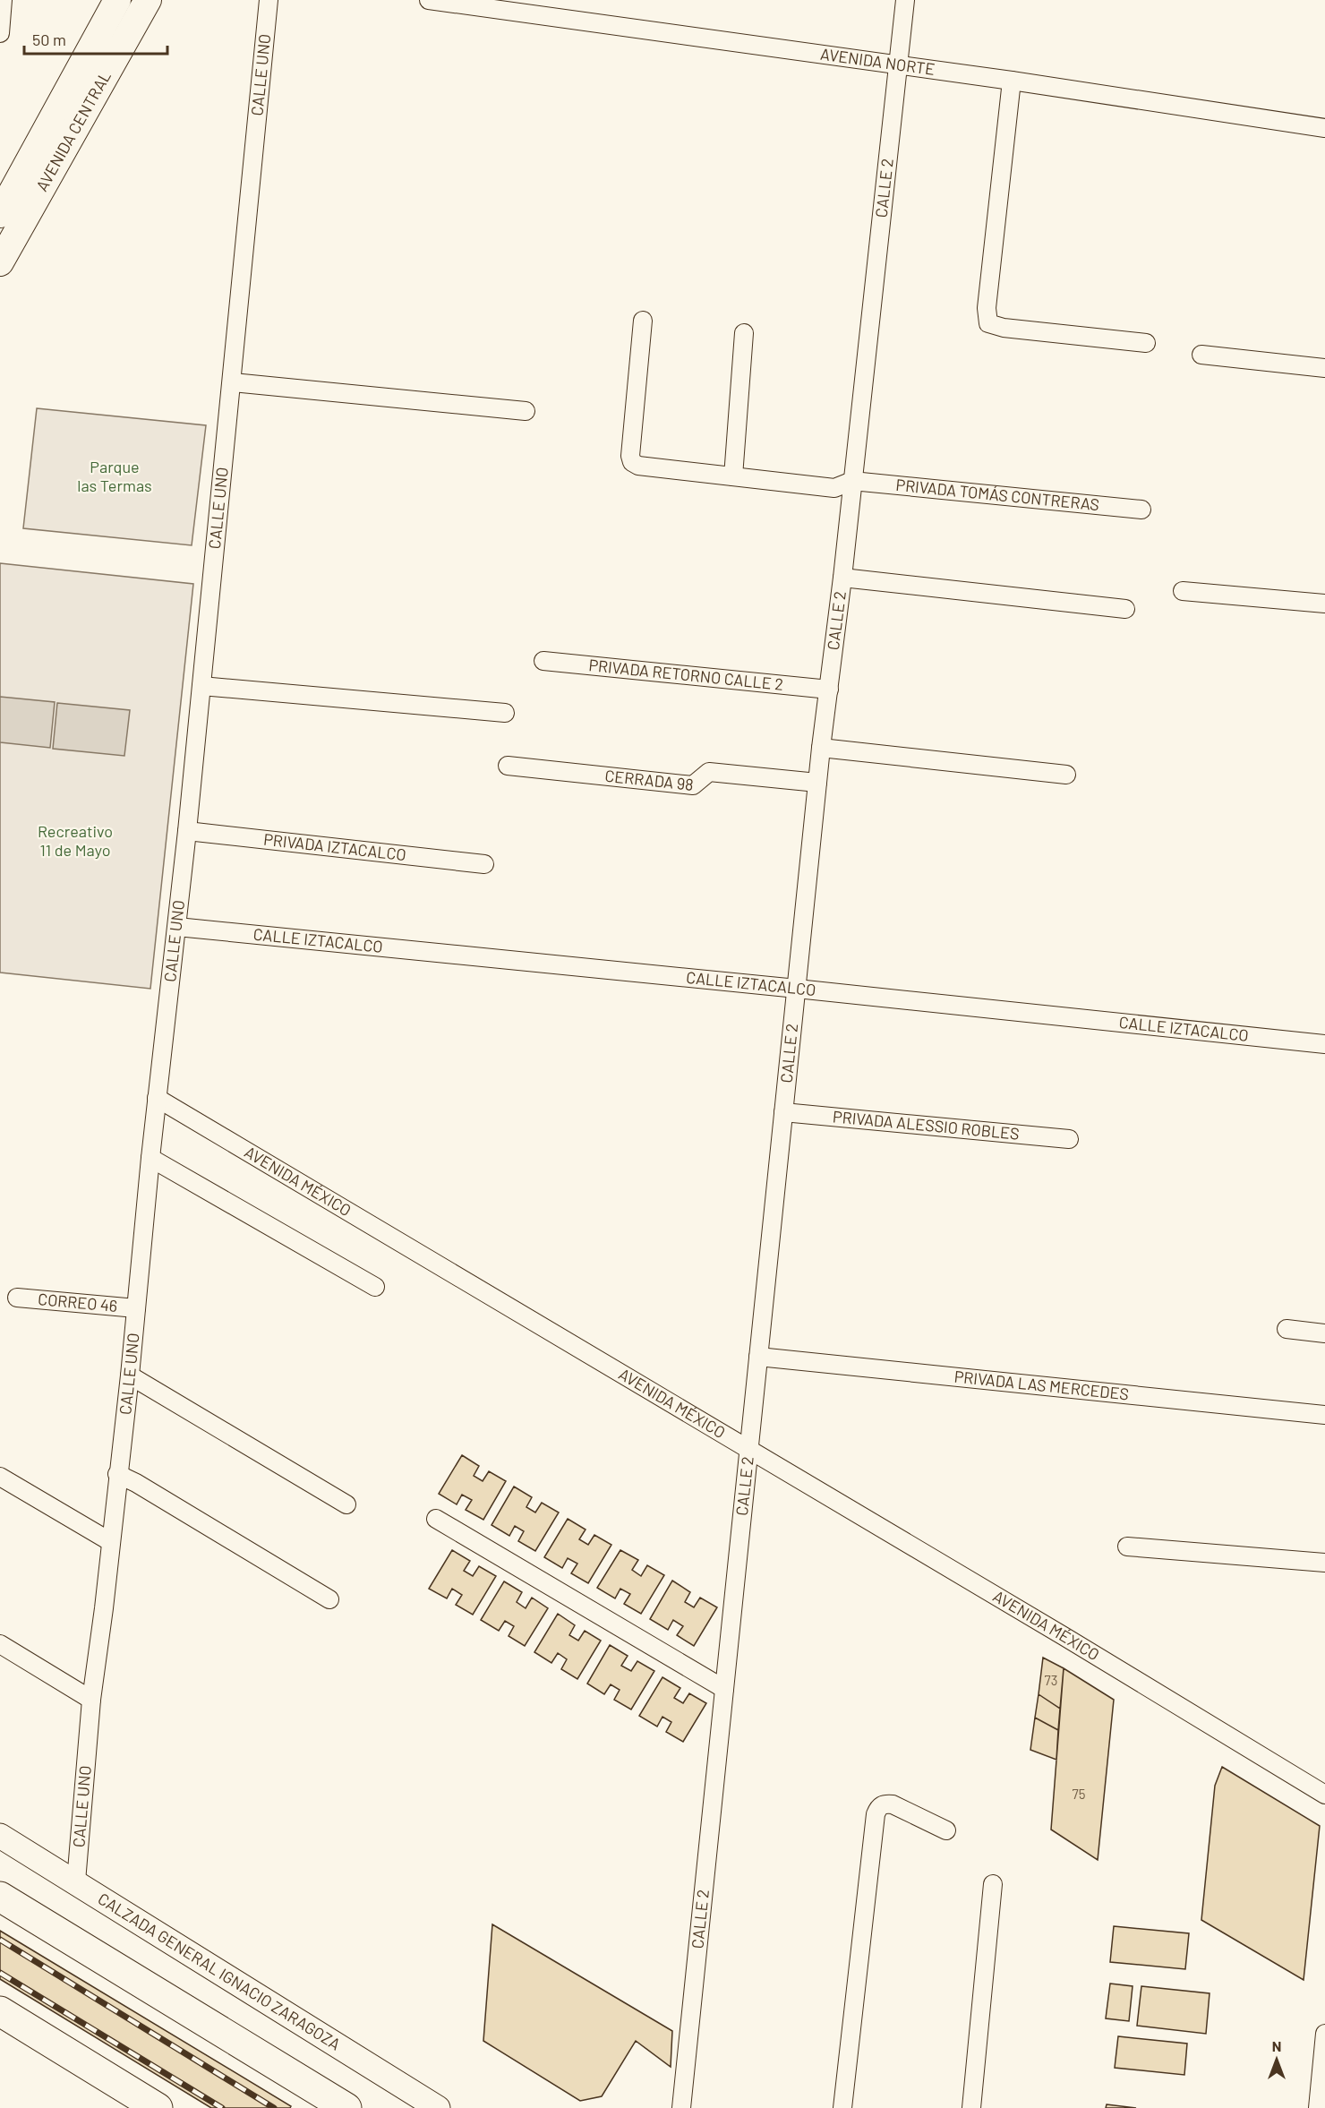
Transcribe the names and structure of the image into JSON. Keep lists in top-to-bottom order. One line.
{"streets":{"main road":["AVENIDA CENTRAL","CALZADA GENERAL IGNACIO ZARAGOZA"],"street":["AVENIDA NORTE","CALLE UNO","CALLE 2","PRIVADA TOMÁS CONTRERAS","PRIVADA RETORNO CALLE 2","CERRADA 98","PRIVADA IZTACALCO","CALLE IZTACALCO","PRIVADA ALESSIO ROBLES","AVENIDA MÉXICO","CORREO 46","PRIVADA LAS MERCEDES"]},"crossings":[["AVENIDA NORTE","CALLE 2"],["CALLE UNO","PRIVADA IZTACALCO"],["CALLE UNO","CALLE IZTACALCO"],["CALLE UNO","AVENIDA MÉXICO"],["CALLE UNO","CORREO 46"],["CALLE UNO","CALZADA GENERAL IGNACIO ZARAGOZA"],["CALLE 2","PRIVADA TOMÁS CONTRERAS"],["CALLE 2","PRIVADA RETORNO CALLE 2"],["CALLE 2","CERRADA 98"],["CALLE 2","CALLE IZTACALCO"],["CALLE 2","PRIVADA ALESSIO ROBLES"],["CALLE 2","AVENIDA MÉXICO"],["CALLE 2","PRIVADA LAS MERCEDES"]],"parks":["Parque las Termas","Recreativo 11 de Mayo"],"house_numbers":["73","75"],"scale_bar":"50 m","north":"top"}
